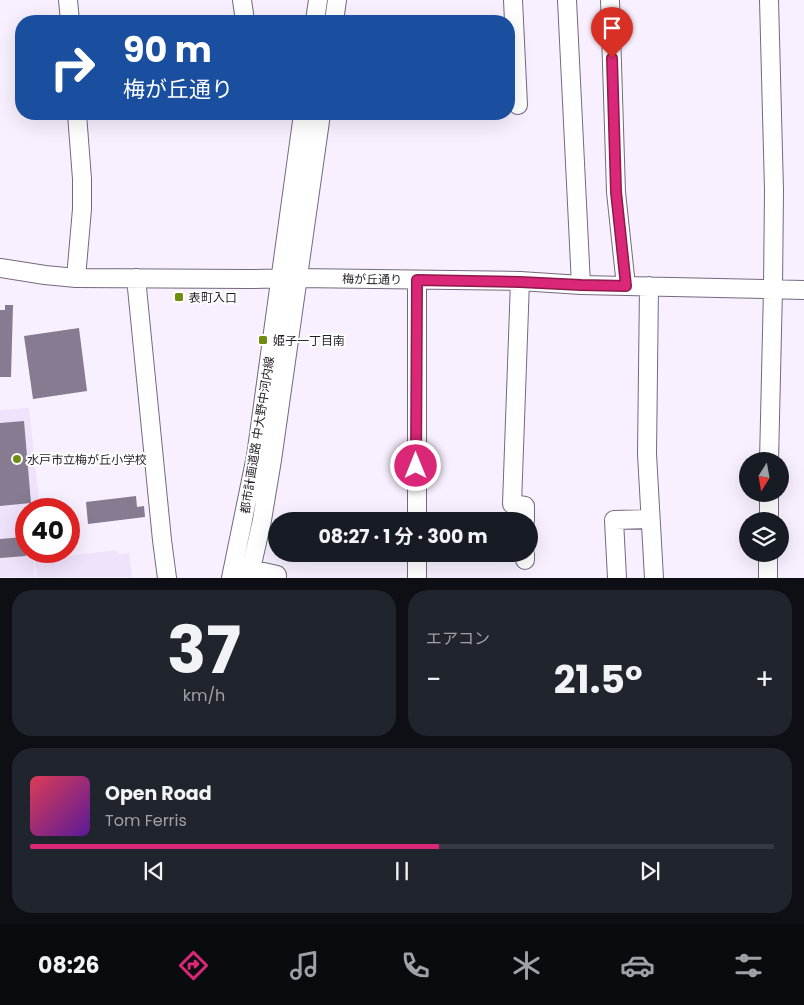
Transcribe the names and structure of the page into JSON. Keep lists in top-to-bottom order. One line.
{"streets":{"street":["梅が丘通り","都市計画道路 中大野中河内線"]},"crossings":[["梅が丘通り","都市計画道路 中大野中河内線"]],"places":{"transit":["表町入口","姫子一丁目南"],"other":["水戸市立梅が丘小学校"]},"north":"bottom","page":{"turn":["90 m","梅が丘通り"],"limit":"40","trip":"08:27 · 1 分 · 300 m","tile":[["37","km/h"],"エアコン"],"heat":["−","21.5°","+"],"song":["Open Road","Tom Ferris"],"tabs":"08:26"}}
